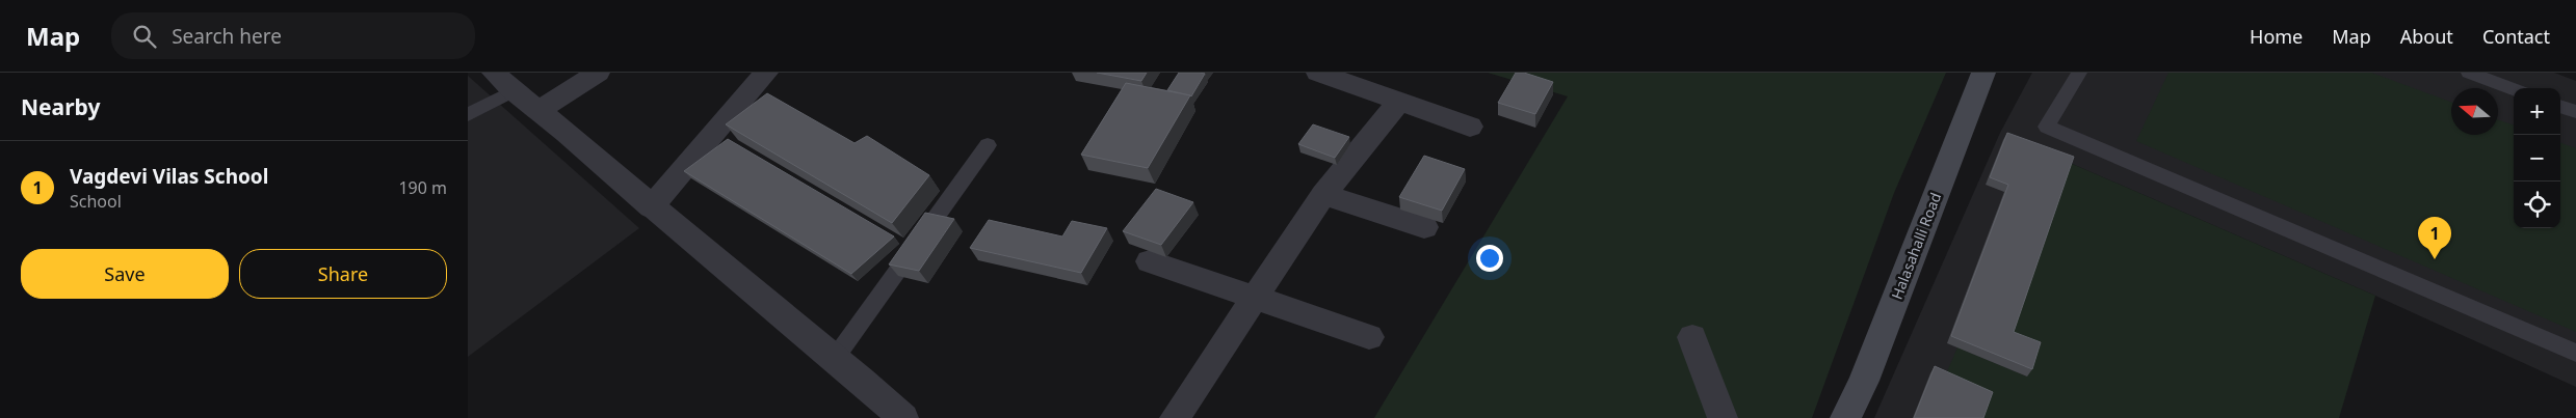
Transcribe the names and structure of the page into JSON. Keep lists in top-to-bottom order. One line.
{"streets":{"main road":["Halasahalli Road"]},"north":"left","page":{"header":"Map","search":"Search here","nav":["Home","Map","About","Contact"],"heading":"Nearby","map_buttons":["+","−"],"list":[{"mark":"1","name":"Vagdevi Vilas School","note":"School","value":"190 m"}],"pins":"1","buttons":["Save","Share"]}}
